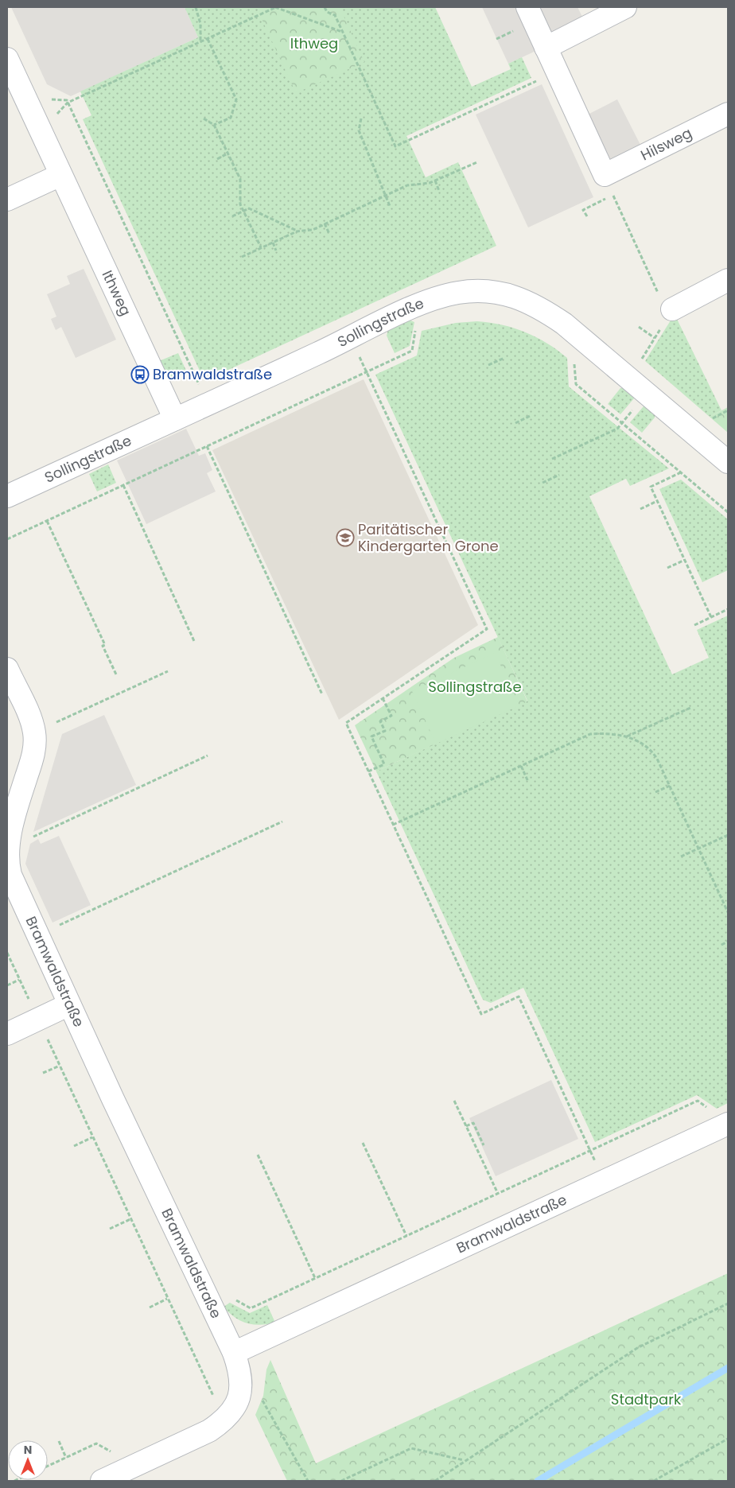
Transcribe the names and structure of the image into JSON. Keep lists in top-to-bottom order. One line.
{"streets":{"street":["Hilsweg","Ithweg","Sollingstraße","Bramwaldstraße"]},"crossings":[["Ithweg","Sollingstraße"]],"parks":["Ithweg","Sollingstraße","Stadtpark"],"places":{"bus stop":["Bramwaldstraße"],"school or university":["Paritätischer Kindergarten Grone"]},"north":"top"}
